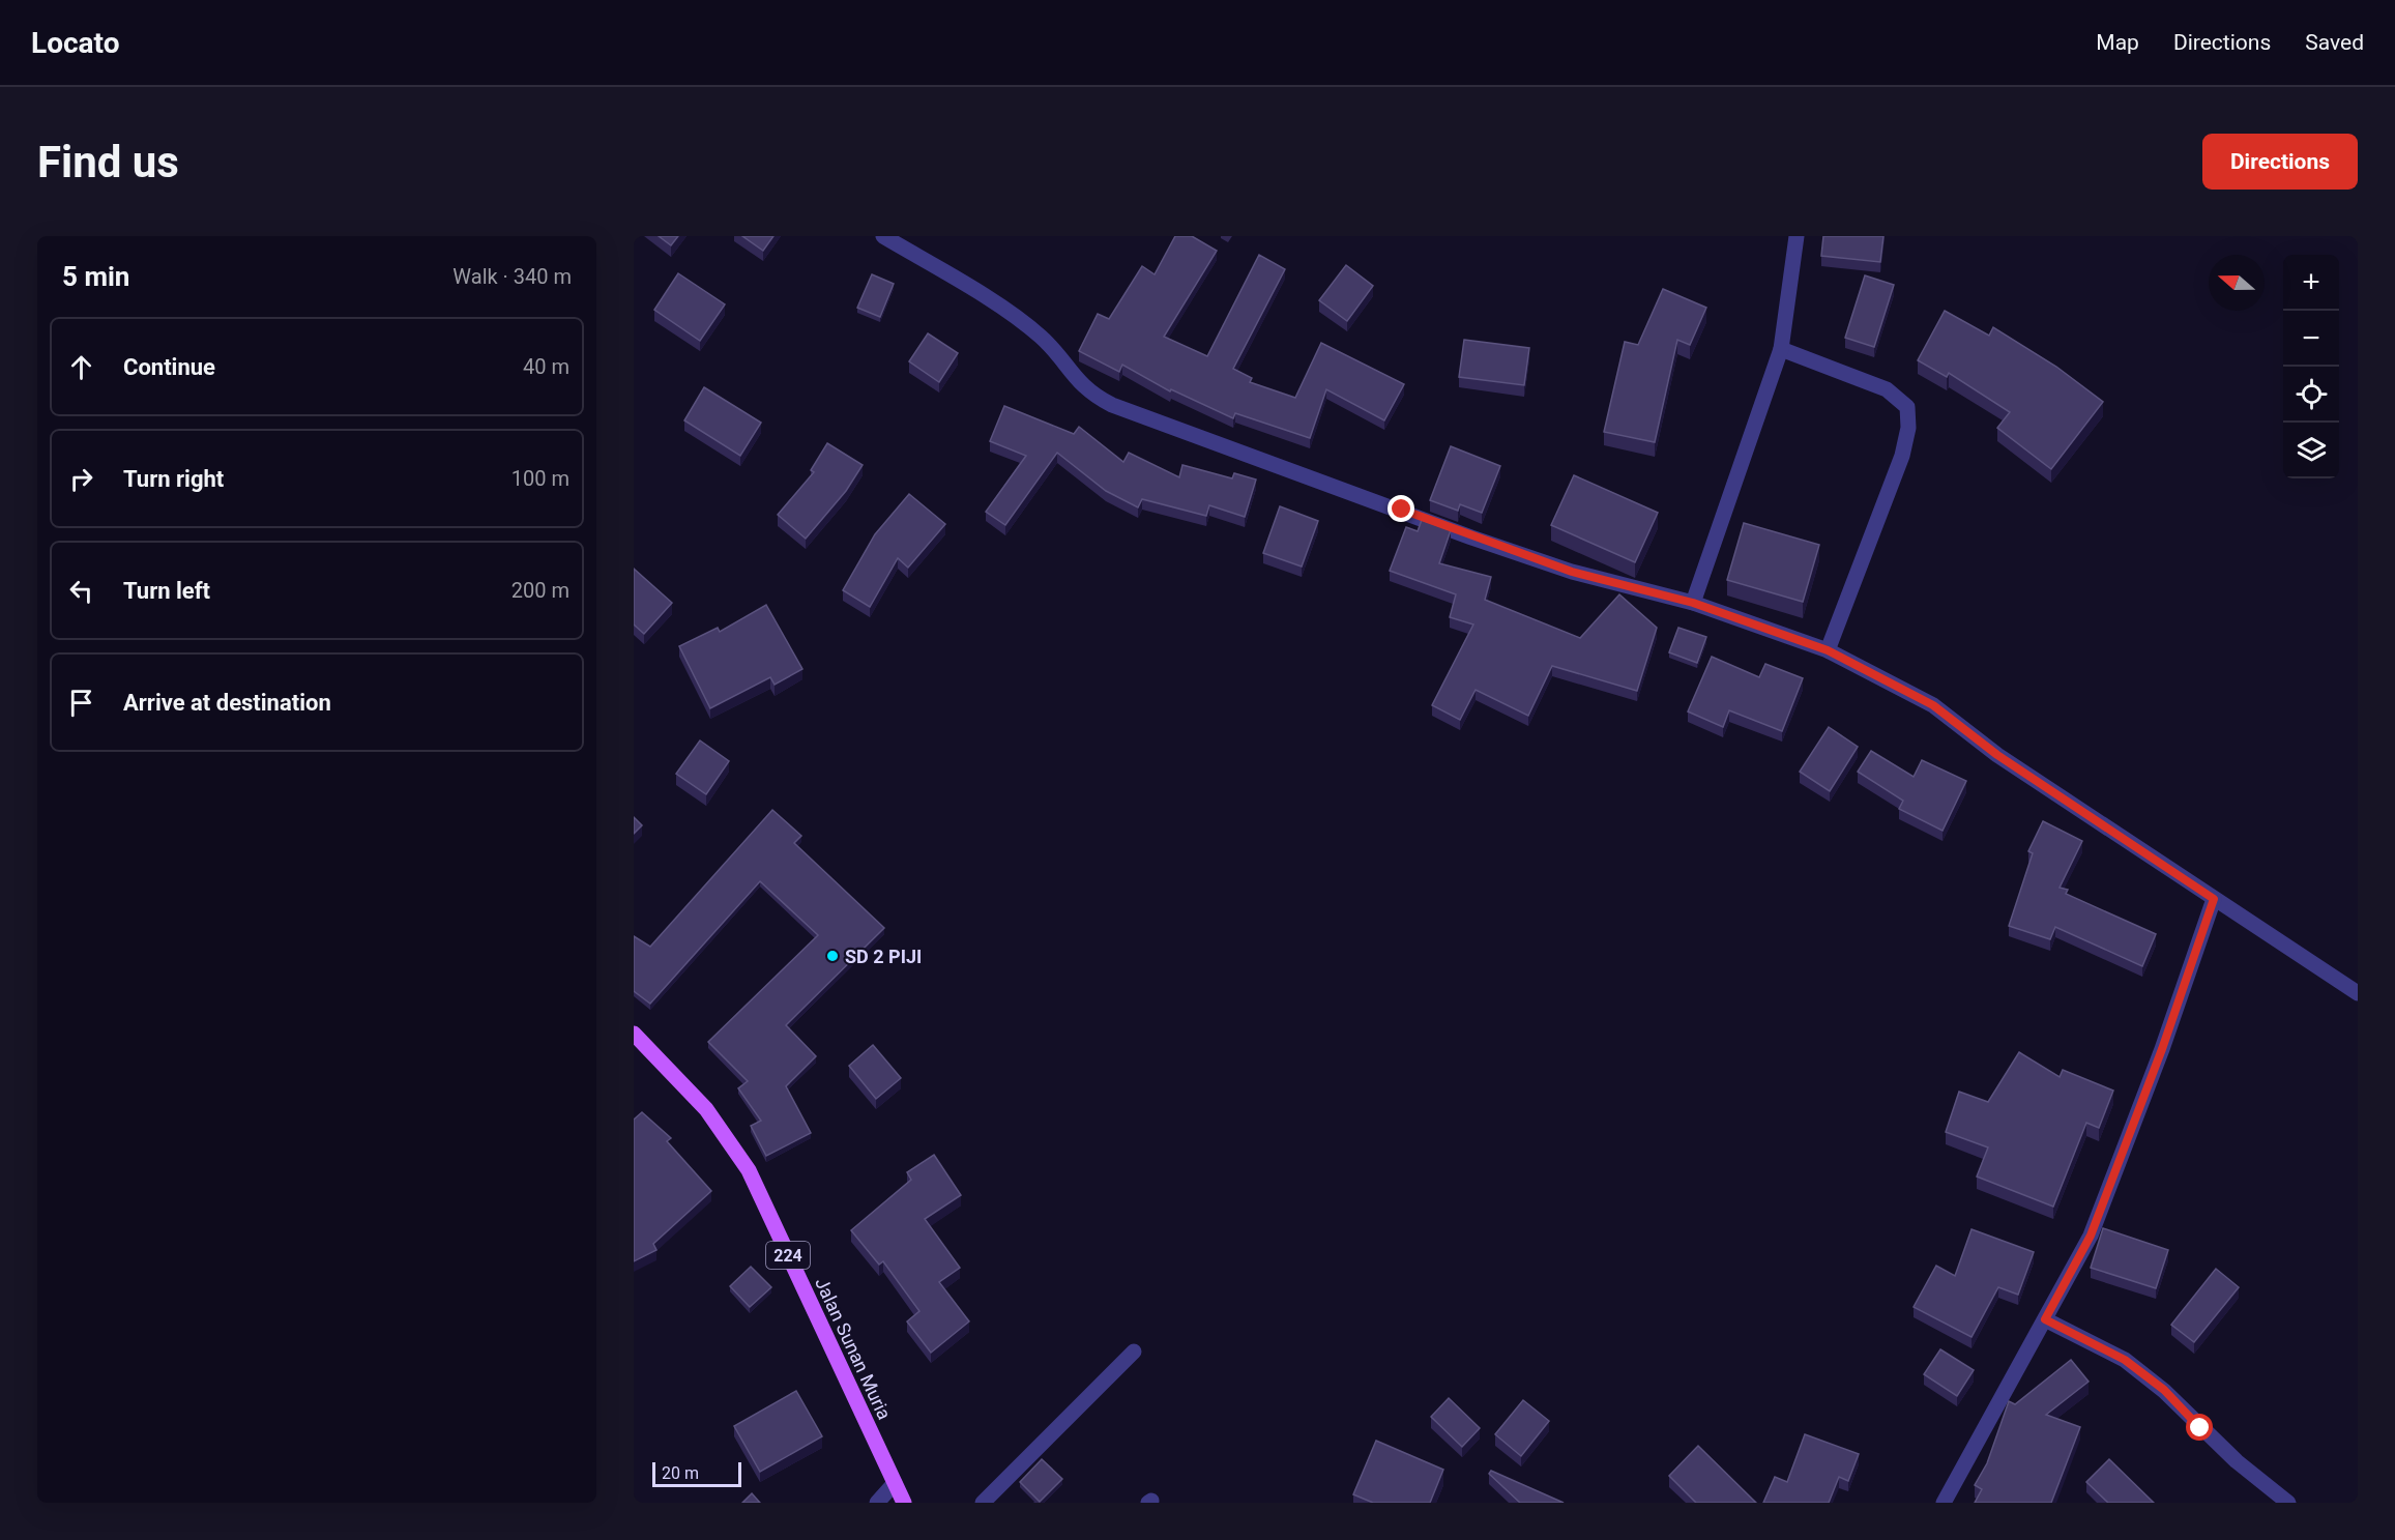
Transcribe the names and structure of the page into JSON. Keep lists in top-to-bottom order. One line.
{"streets":{"main road":["224","Jalan Sunan Muria"]},"places":["SD 2 PIJI"],"scale_bar":"20 m","north":"left","page":{"header":"Locato","nav":["Map","Directions","Saved"],"buttons":"Directions","title":"Find us","heading":["5 min","Walk · 340 m"],"map_buttons":["+","−"],"list":[["Continue","40 m"],["Turn right","100 m"],["Turn left","200 m"],"Arrive at destination"],"scale":"20 m"}}
